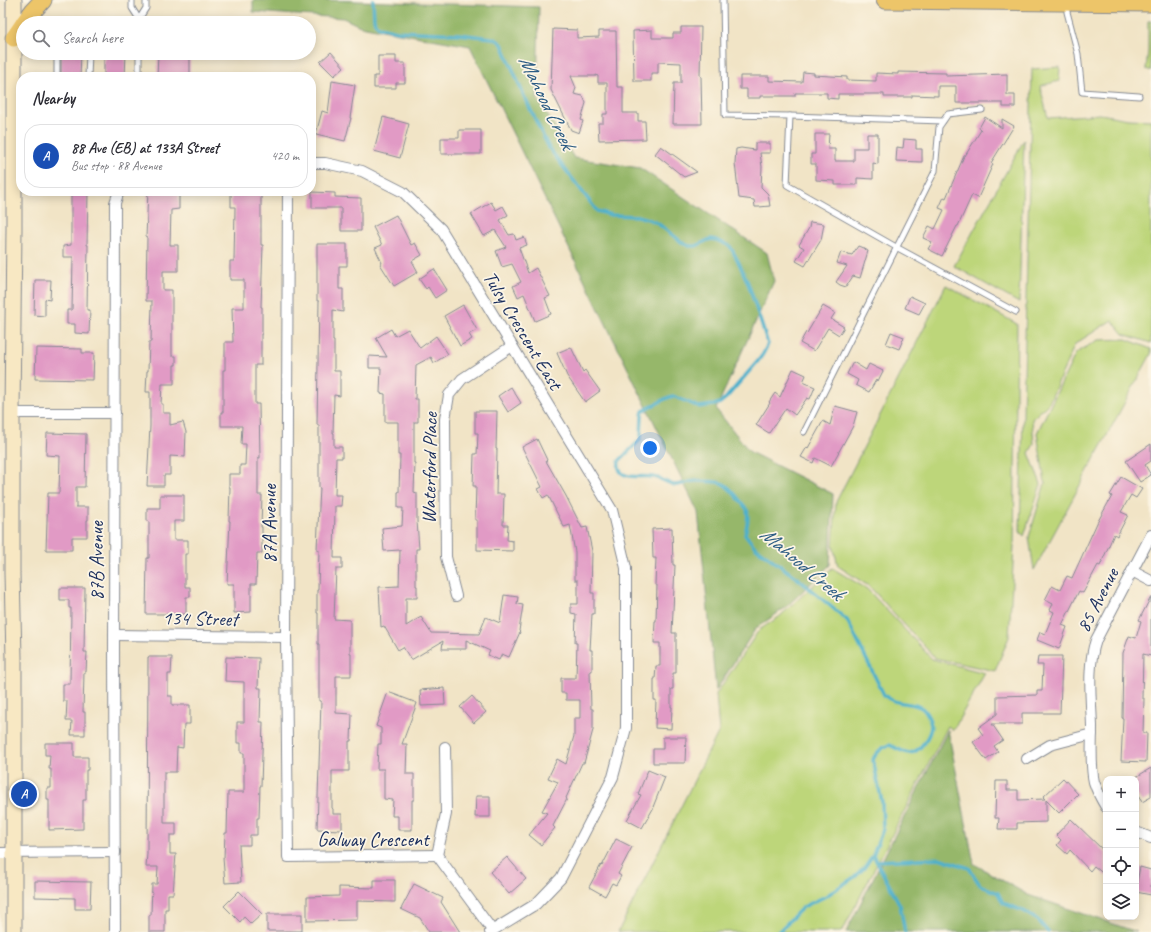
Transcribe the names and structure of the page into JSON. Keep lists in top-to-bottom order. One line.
{"streets":{"street":["Tulsy Crescent East","Waterford Place","87A Avenue","87B Avenue","85 Avenue","134 Street","Galway Crescent"]},"crossings":[["Tulsy Crescent East","Waterford Place"],["Tulsy Crescent East","Galway Crescent"],["87A Avenue","134 Street"],["87A Avenue","Galway Crescent"],["87B Avenue","134 Street"]],"water":["Mahood Creek"],"page":{"search":"Search here","heading":"Nearby","list":[{"mark":"A","name":"88 Ave (EB) at 133A Street","note":"Bus stop · 88 Avenue","value":"420 m"}],"map_buttons":["+","−"],"pins":"A"}}
